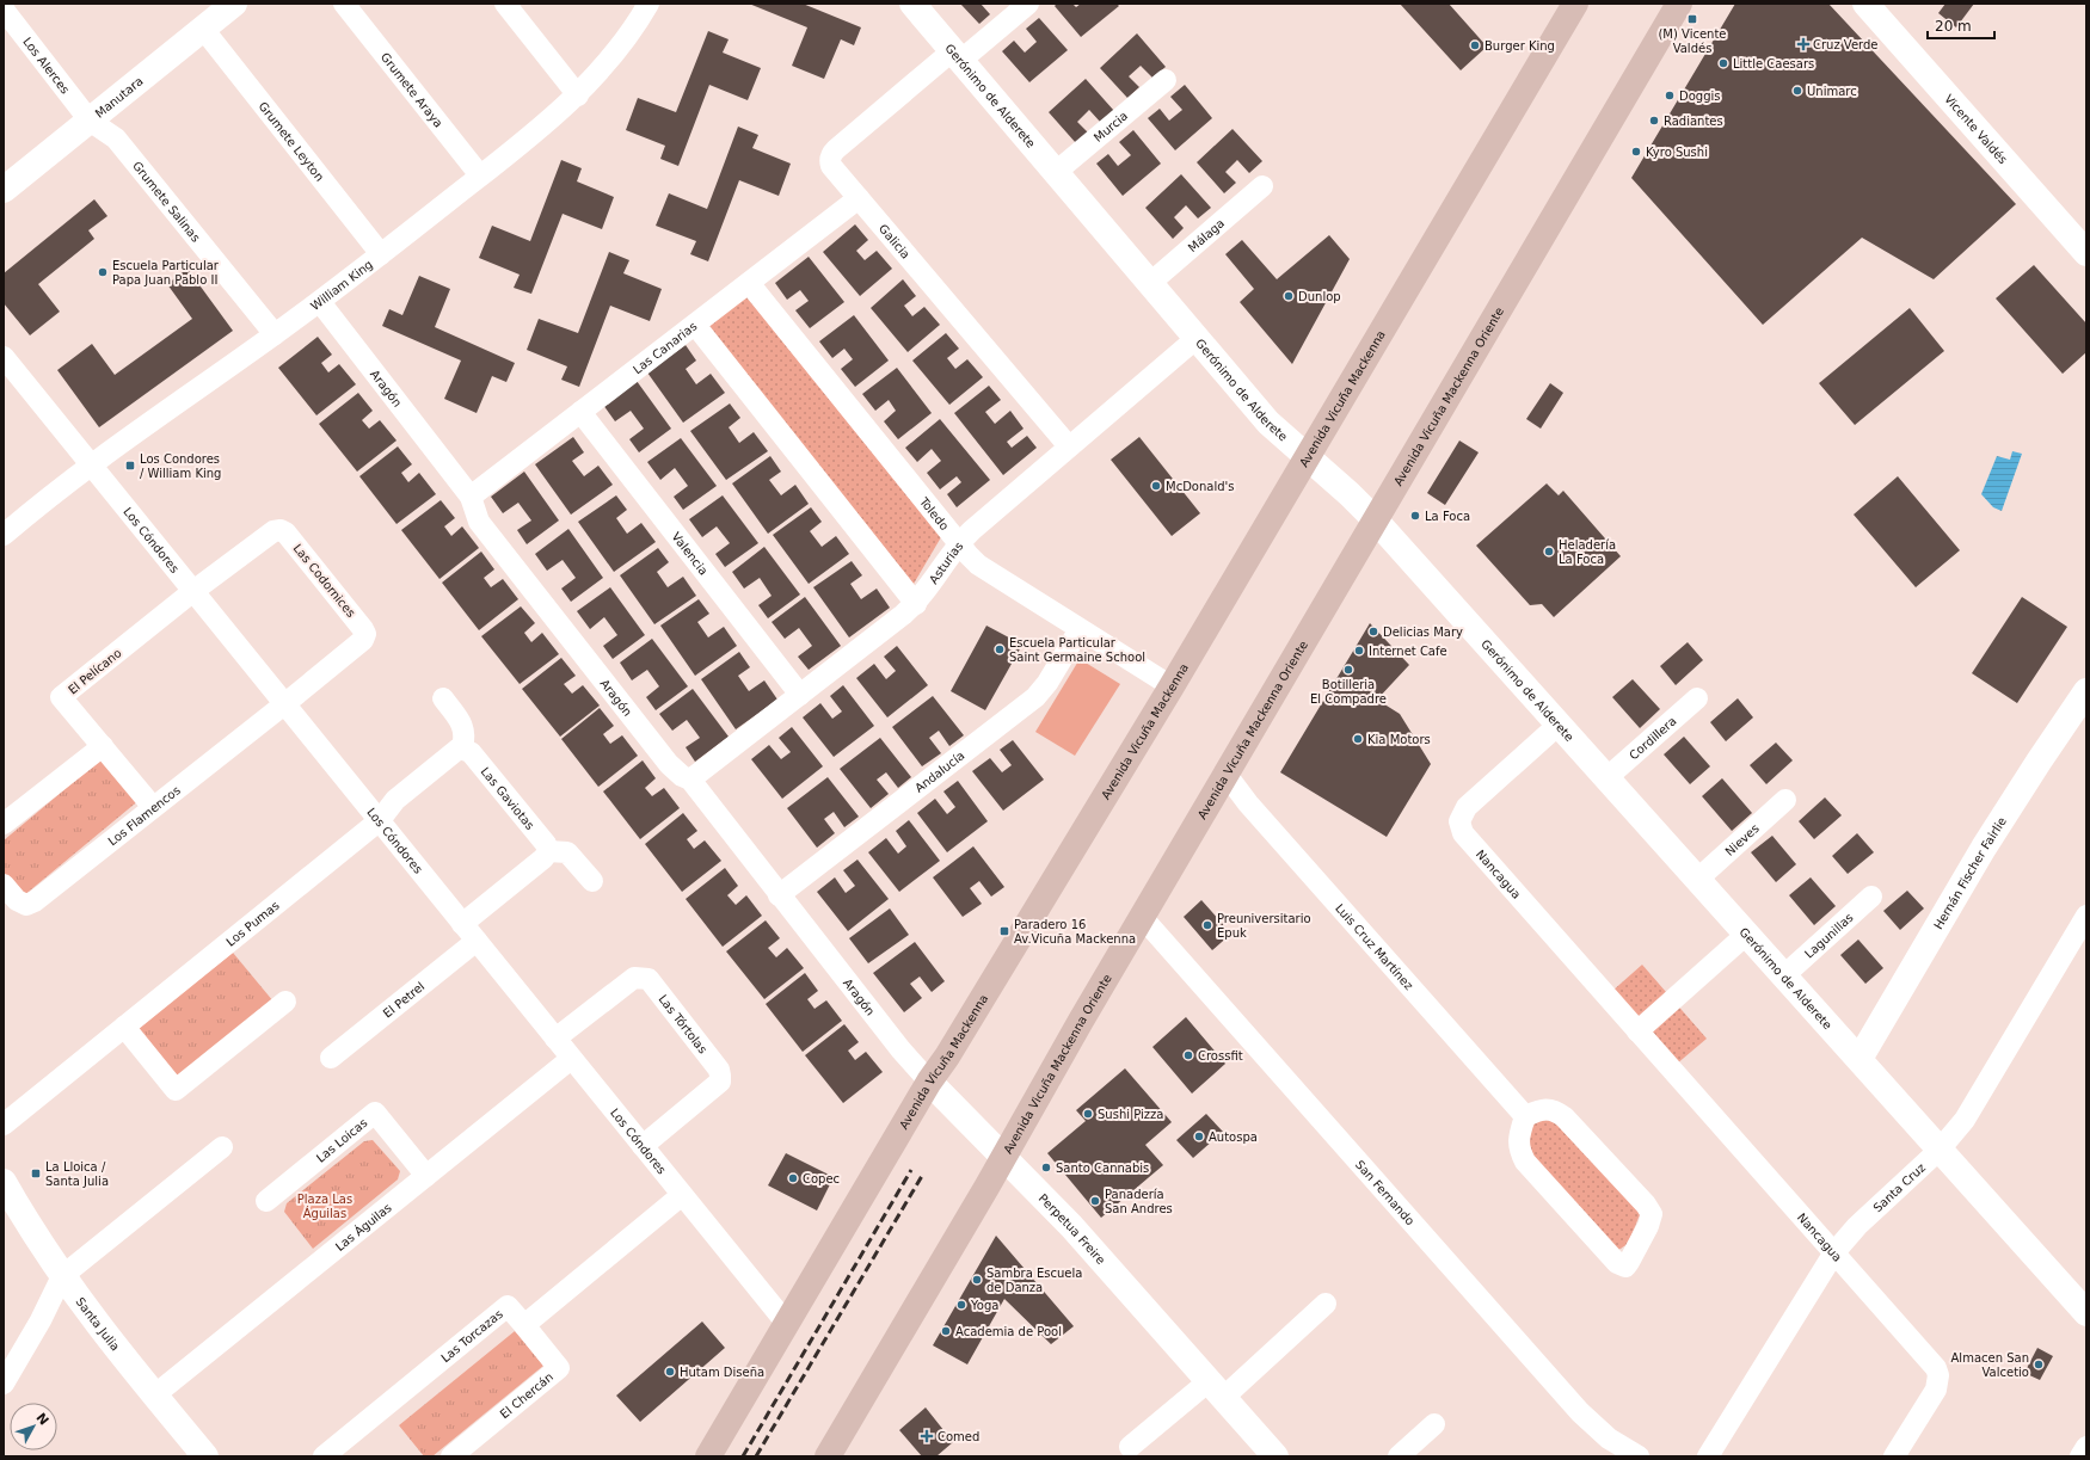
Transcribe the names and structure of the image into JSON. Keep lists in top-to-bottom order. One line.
{"streets":{"main road":["Gerónimo de Alderete","Manutara","Vicente Valdés","Avenida Vicuña Mackenna Oriente","Avenida Vicuña Mackenna","Hernán Fischer Fairlie","Perpetua Freire","Santa Julia"],"street":["Los Alerces","Grumete Araya","Murcia","Grumete Leyton","Grumete Salinas","Málaga","Galicia","William King","Las Canarias","Aragón","Toledo","Los Cóndores","Valencia","Asturias","Las Codornices","El Pelícano","Cordillera","Andalucía","Las Gaviotas","Los Flamencos","Nieves","Nancagua","Los Pumas","Lagunillas","Luis Cruz Martínez","El Petrel","Las Tórtolas","Las Loicas","Santa Cruz","San Fernando","Las Águilas","Las Torcazas","El Chercán"]},"crossings":[["Los Alerces","Manutara"],["Los Alerces","Grumete Salinas"],["Grumete Araya","William King"],["Gerónimo de Alderete","Murcia"],["Gerónimo de Alderete","Málaga"],["Gerónimo de Alderete","Galicia"],["Gerónimo de Alderete","Avenida Vicuña Mackenna Oriente"],["Gerónimo de Alderete","Avenida Vicuña Mackenna"],["Gerónimo de Alderete","Asturias"],["Gerónimo de Alderete","Cordillera"],["Gerónimo de Alderete","Nieves"],["Gerónimo de Alderete","Hernán Fischer Fairlie"],["Gerónimo de Alderete","Nancagua"],["Gerónimo de Alderete","Lagunillas"],["Gerónimo de Alderete","Santa Cruz"],["Manutara","Grumete Leyton"],["Manutara","Grumete Salinas"],["Grumete Leyton","William King"],["Grumete Salinas","William King"],["Galicia","Las Canarias"],["Galicia","Asturias"],["William King","Aragón"],["William King","Los Cóndores"],["Las Canarias","Aragón"],["Las Canarias","Toledo"],["Las Canarias","Valencia"],["Aragón","Avenida Vicuña Mackenna"],["Aragón","Asturias"],["Aragón","Andalucía"],["Aragón","Perpetua Freire"],["Avenida Vicuña Mackenna Oriente","Luis Cruz Martínez"],["Avenida Vicuña Mackenna Oriente","San Fernando"],["Avenida Vicuña Mackenna Oriente","Perpetua Freire"],["Avenida Vicuña Mackenna","Toledo"],["Avenida Vicuña Mackenna","Los Cóndores"],["Avenida Vicuña Mackenna","Perpetua Freire"],["Toledo","Asturias"],["Toledo","Andalucía"],["Los Cóndores","Las Codornices"],["Los Cóndores","El Pelícano"],["Los Cóndores","Los Flamencos"],["Los Cóndores","Los Pumas"],["Los Cóndores","El Petrel"],["Los Cóndores","Las Tórtolas"],["Los Cóndores","Las Águilas"],["Valencia","Asturias"],["Las Codornices","El Pelícano"],["Las Codornices","Los Flamencos"],["El Pelícano","Los Flamencos"],["Nancagua","Santa Cruz"],["Las Loicas","Las Águilas"],["Las Águilas","Santa Julia"],["Las Torcazas","El Chercán"]],"parks":["Plaza Las Águilas"],"places":{"transit":["(M) Vicente Valdés","Los Condores / William King","Paradero 16 Av.Vicuña Mackenna","La Lloica / Santa Julia"],"health":["Cruz Verde","Comed"],"other":["Burger King","Little Caesars","Unimarc","Doggis","Radiantes","Kyro Sushi","Escuela Particular Papa Juan Pablo II","Dunlop","McDonald's","La Foca","Heladería La Foca","Delicias Mary","Escuela Particular Saint Germaine School","Internet Cafe","Botilleria El Compadre","Kia Motors","Preuniversitario Epuk","Crossfit","Sushi Pizza","Autospa","Santo Cannabis","Copec","Panadería San Andres","Sambra Escuela de Danza","Yoga","Academia de Pool","Almacen San Valcetio","Hutam Diseña"]},"scale_bar":"20 m","north":"top right"}
